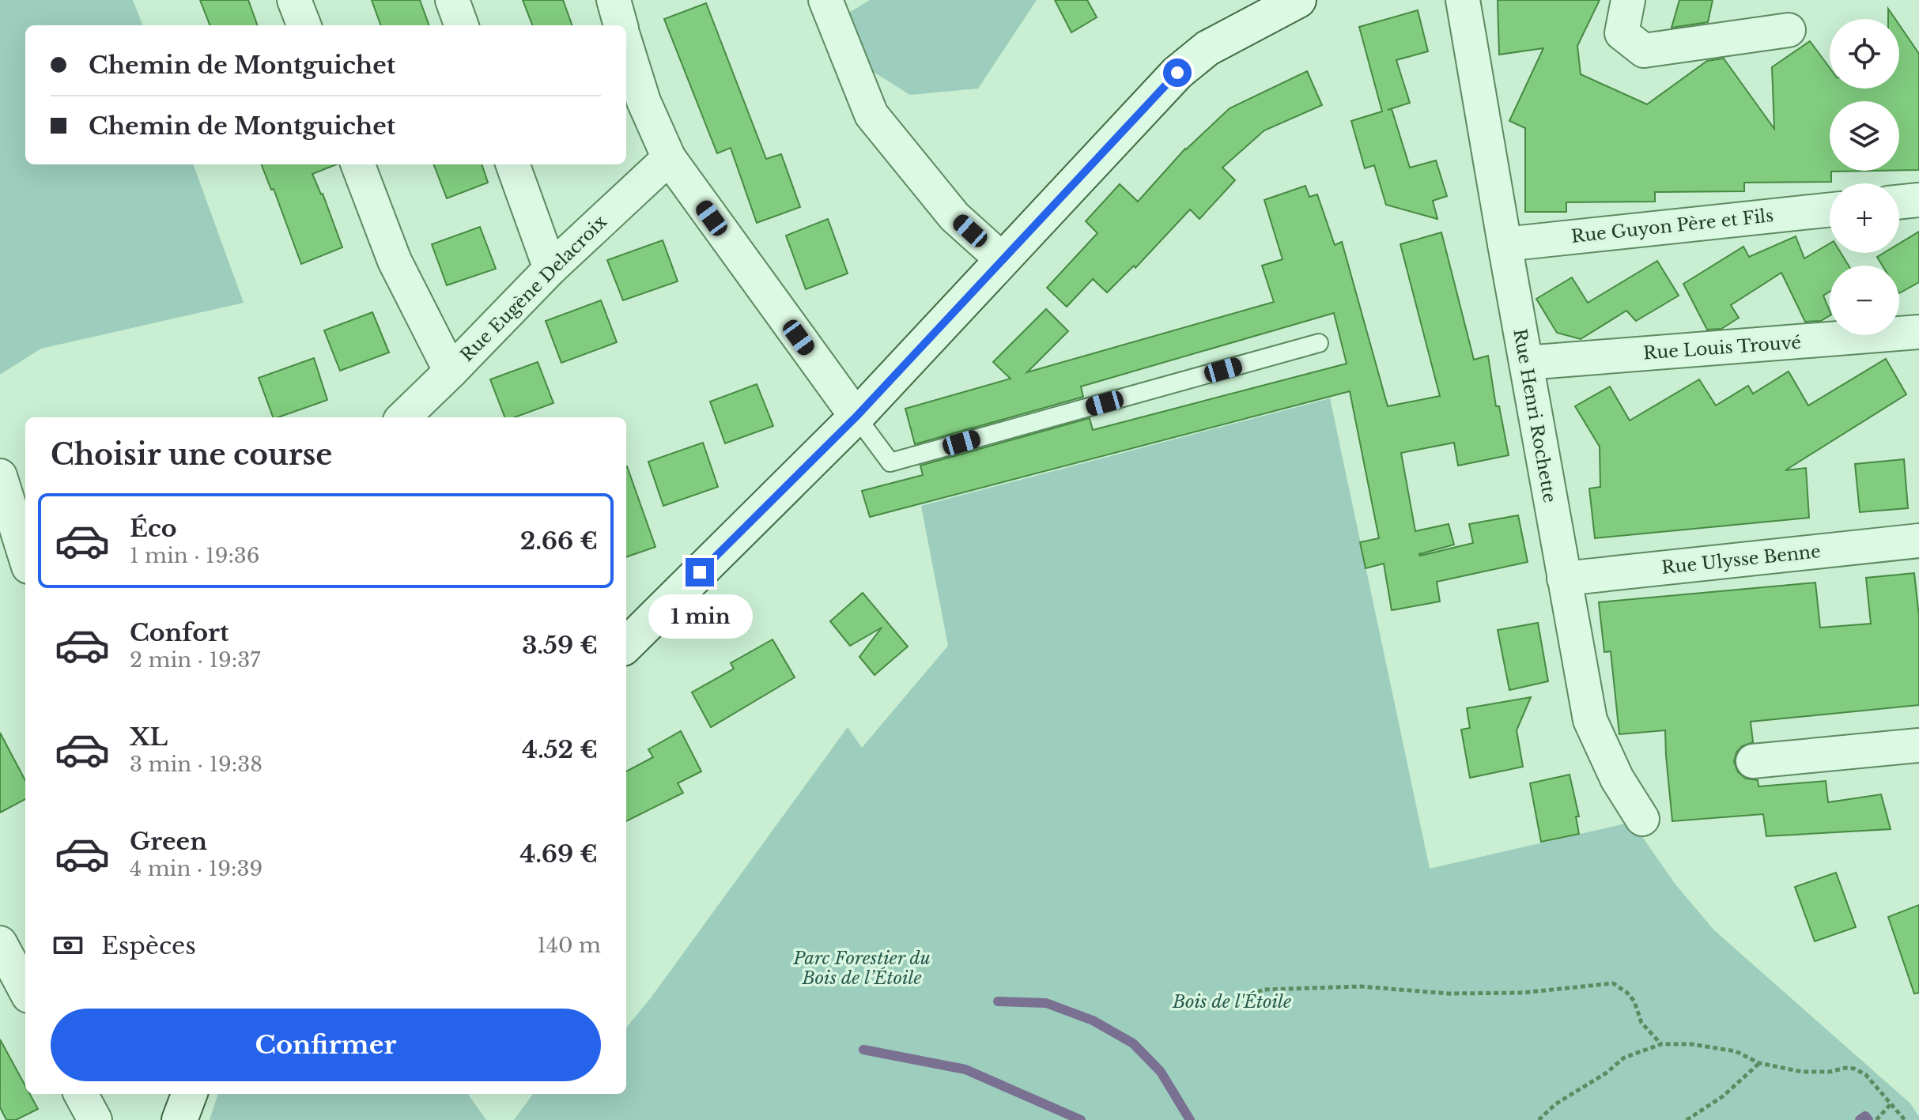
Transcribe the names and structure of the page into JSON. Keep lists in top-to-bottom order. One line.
{"streets":{"street":["Rue Guyon Père et Fils","Rue Eugène Delacroix","Rue Louis Trouvé","Rue Henri Rochette","Rue Ulysse Benne"]},"crossings":[["Rue Guyon Père et Fils","Rue Henri Rochette"],["Rue Louis Trouvé","Rue Henri Rochette"],["Rue Henri Rochette","Rue Ulysse Benne"]],"parks":["Parc Forestier du Bois de l’Étoile","Bois de l'Étoile"],"page":{"map_buttons":["+","−"],"banner":["Chemin de Montguichet","Chemin de Montguichet"],"heading":"Choisir une course","list":[{"name":"Éco","note":"1 min · 19:36","value":"2.66 €"},{"name":"Confort","note":"2 min · 19:37","value":"3.59 €"},{"name":"XL","note":"3 min · 19:38","value":"4.52 €"},{"name":"Green","note":"4 min · 19:39","value":"4.69 €"}],"bubble":"1 min","pay":["Espèces","140 m"],"buttons":"Confirmer"}}
